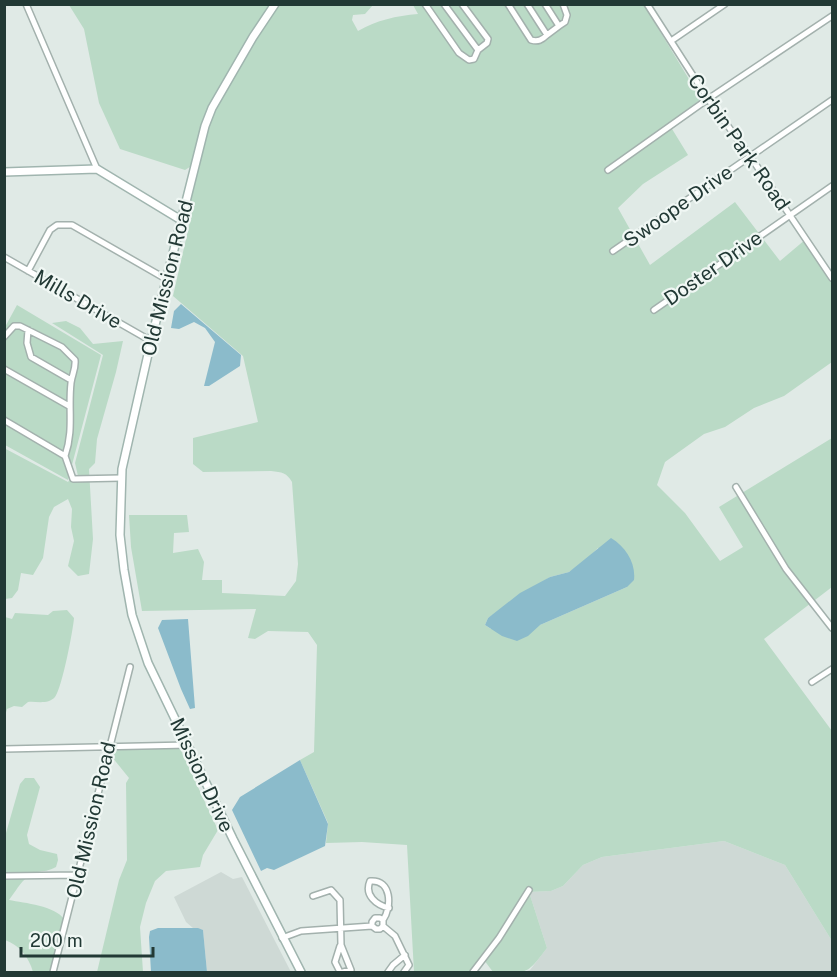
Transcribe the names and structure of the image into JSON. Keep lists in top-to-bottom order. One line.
{"streets":{"street":["Corbin Park Road","Swoope Drive","Doster Drive","Old Mission Road","Mills Drive","Mission Drive"]},"crossings":[["Corbin Park Road","Swoope Drive"],["Corbin Park Road","Doster Drive"],["Old Mission Road","Mills Drive"],["Old Mission Road","Mission Drive"]],"scale_bar":"200 m"}
